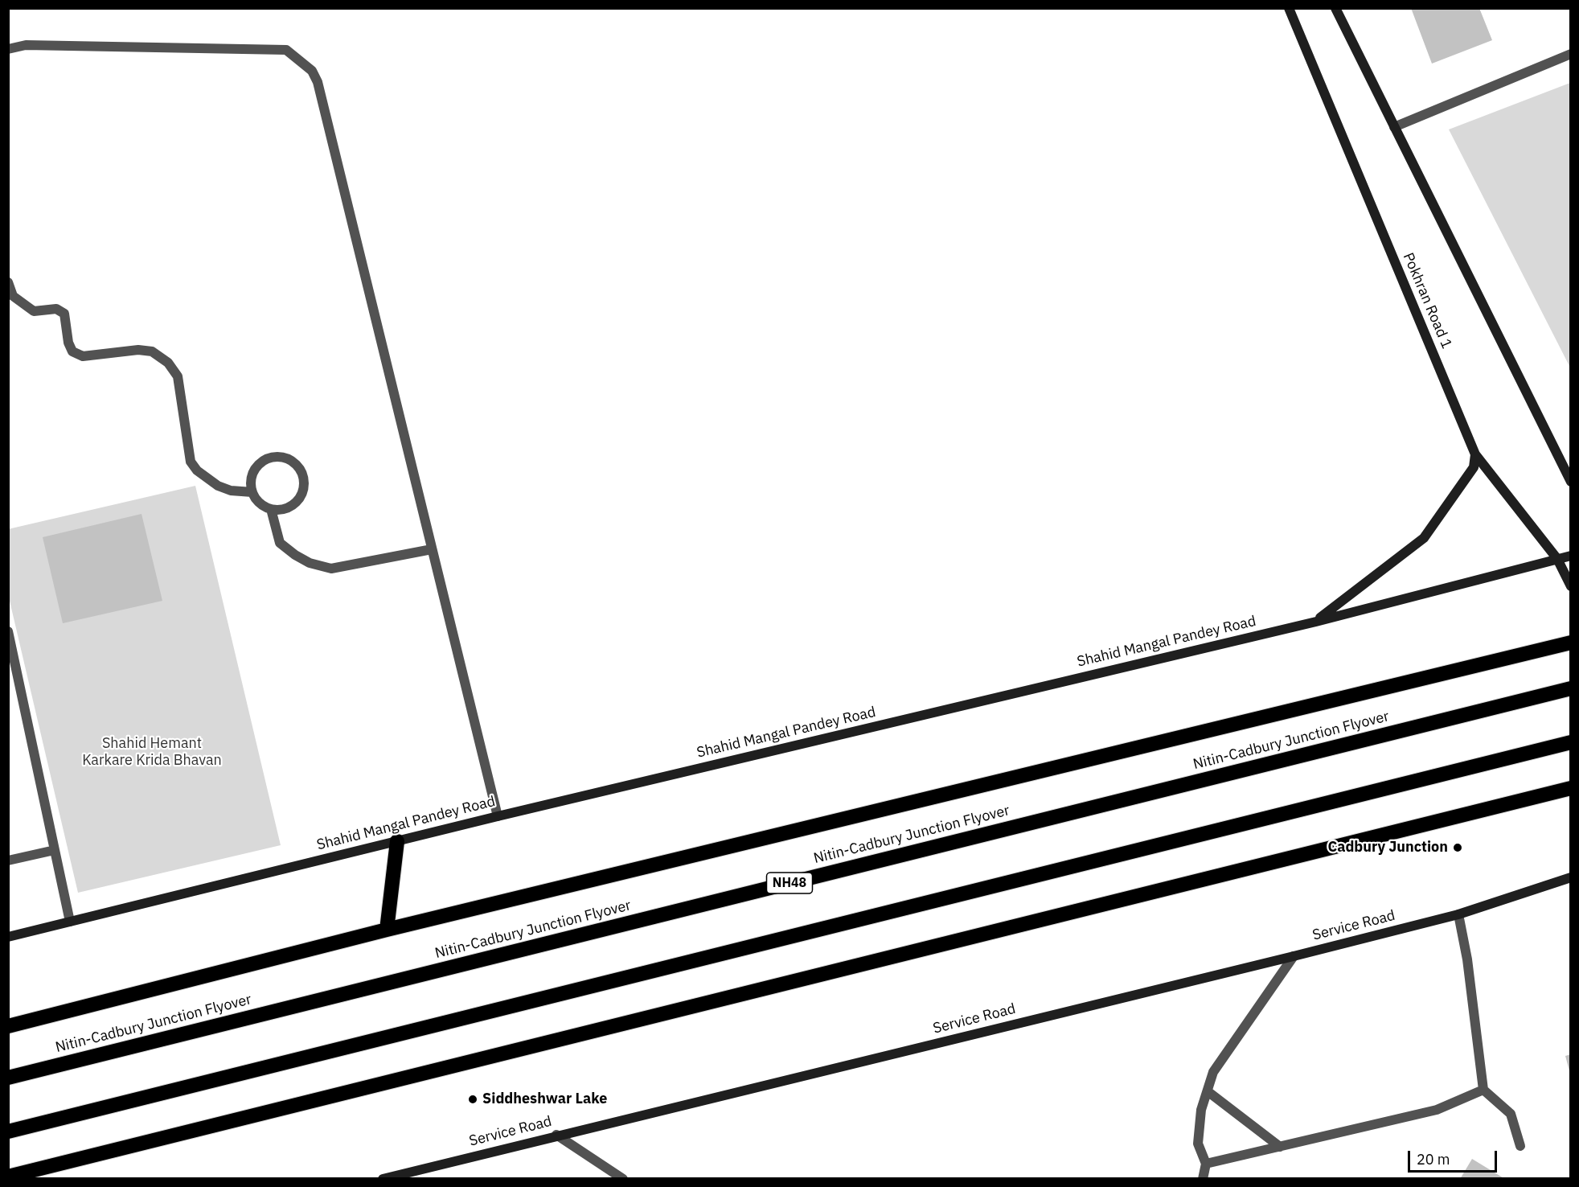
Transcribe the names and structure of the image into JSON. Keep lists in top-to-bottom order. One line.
{"streets":{"highway":["Nitin-Cadbury Junction Flyover","NH48"],"street":["Pokhran Road 1","Shahid Mangal Pandey Road","Service Road"]},"crossings":[["Pokhran Road 1","Shahid Mangal Pandey Road"]],"parks":["Shahid Hemant Karkare Krida Bhavan"],"places":["Cadbury Junction","Siddheshwar Lake"],"scale_bar":"20 m"}
